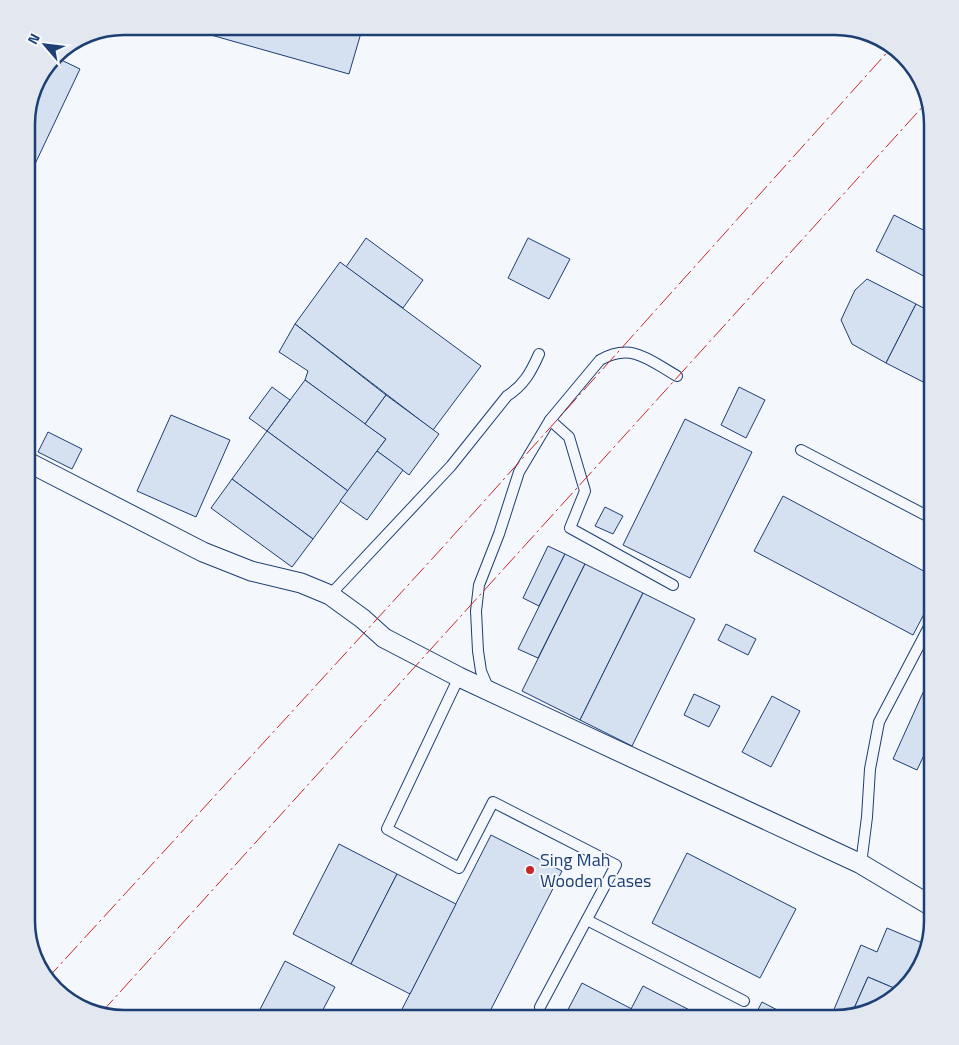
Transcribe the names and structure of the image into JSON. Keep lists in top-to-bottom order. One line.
{"places":["Sing Mah Wooden Cases"],"north":"top left"}
